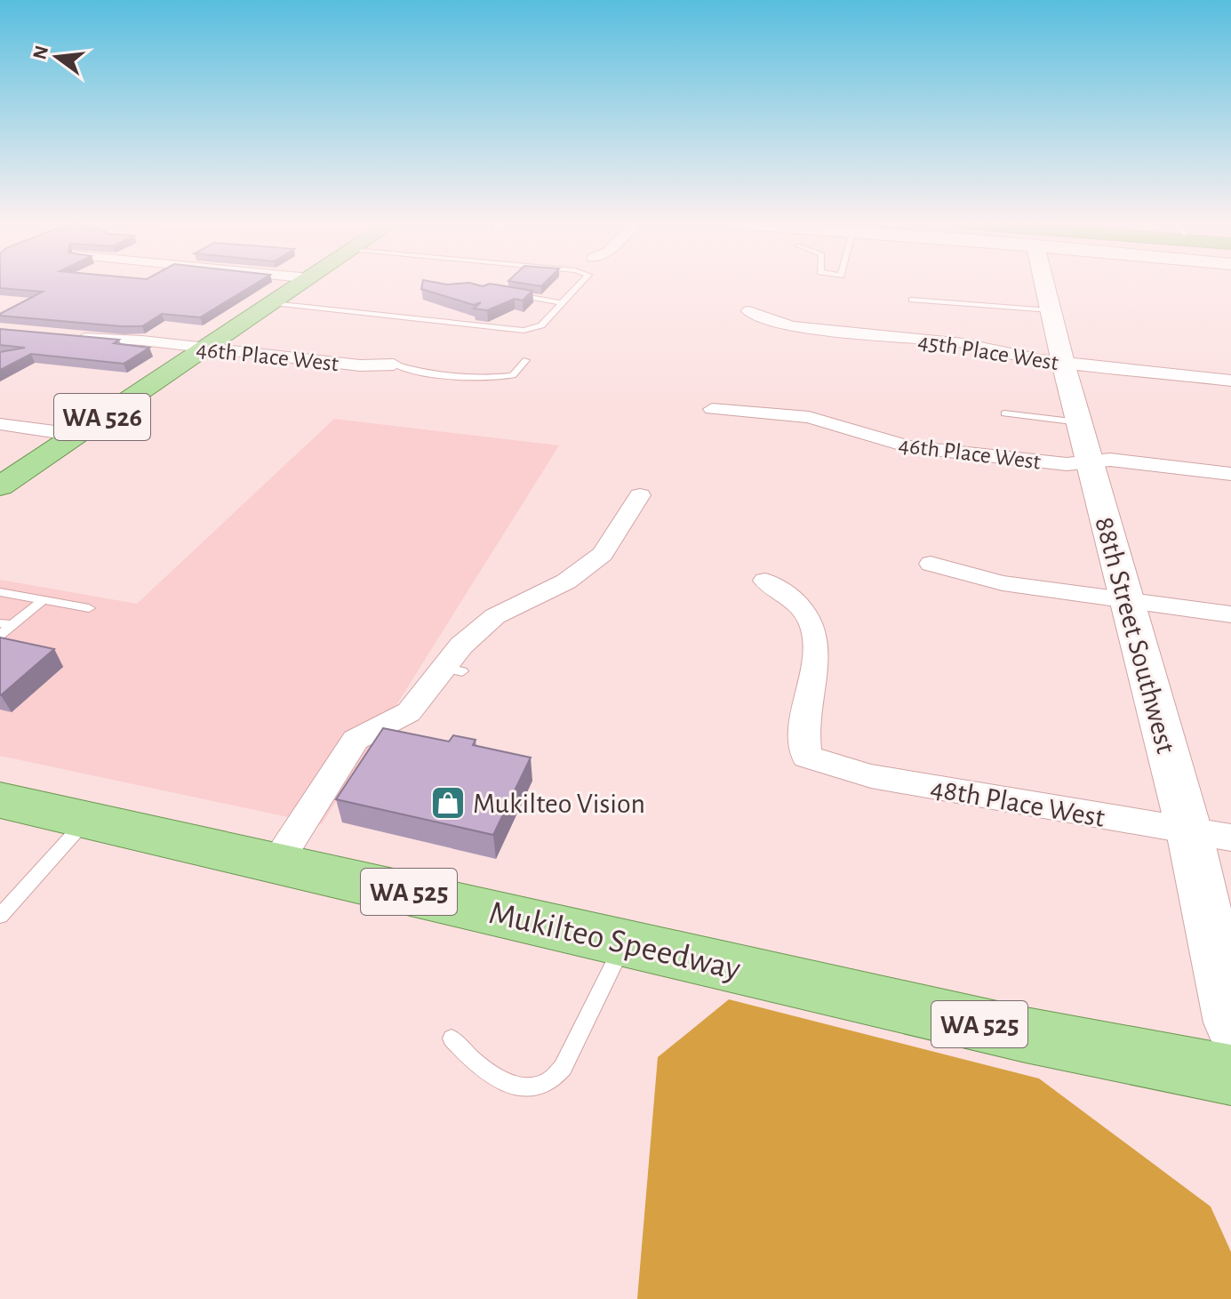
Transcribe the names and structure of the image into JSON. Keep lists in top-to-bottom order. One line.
{"streets":{"main road":["WA 526","WA 525","Mukilteo Speedway"],"street":["45th Place West","46th Place West","88th Street Southwest","48th Place West"]},"crossings":[["45th Place West","88th Street Southwest"],["46th Place West","WA 526"],["46th Place West","88th Street Southwest"],["88th Street Southwest","48th Place West"]],"places":{"shop":["Mukilteo Vision"]},"north":"left"}
